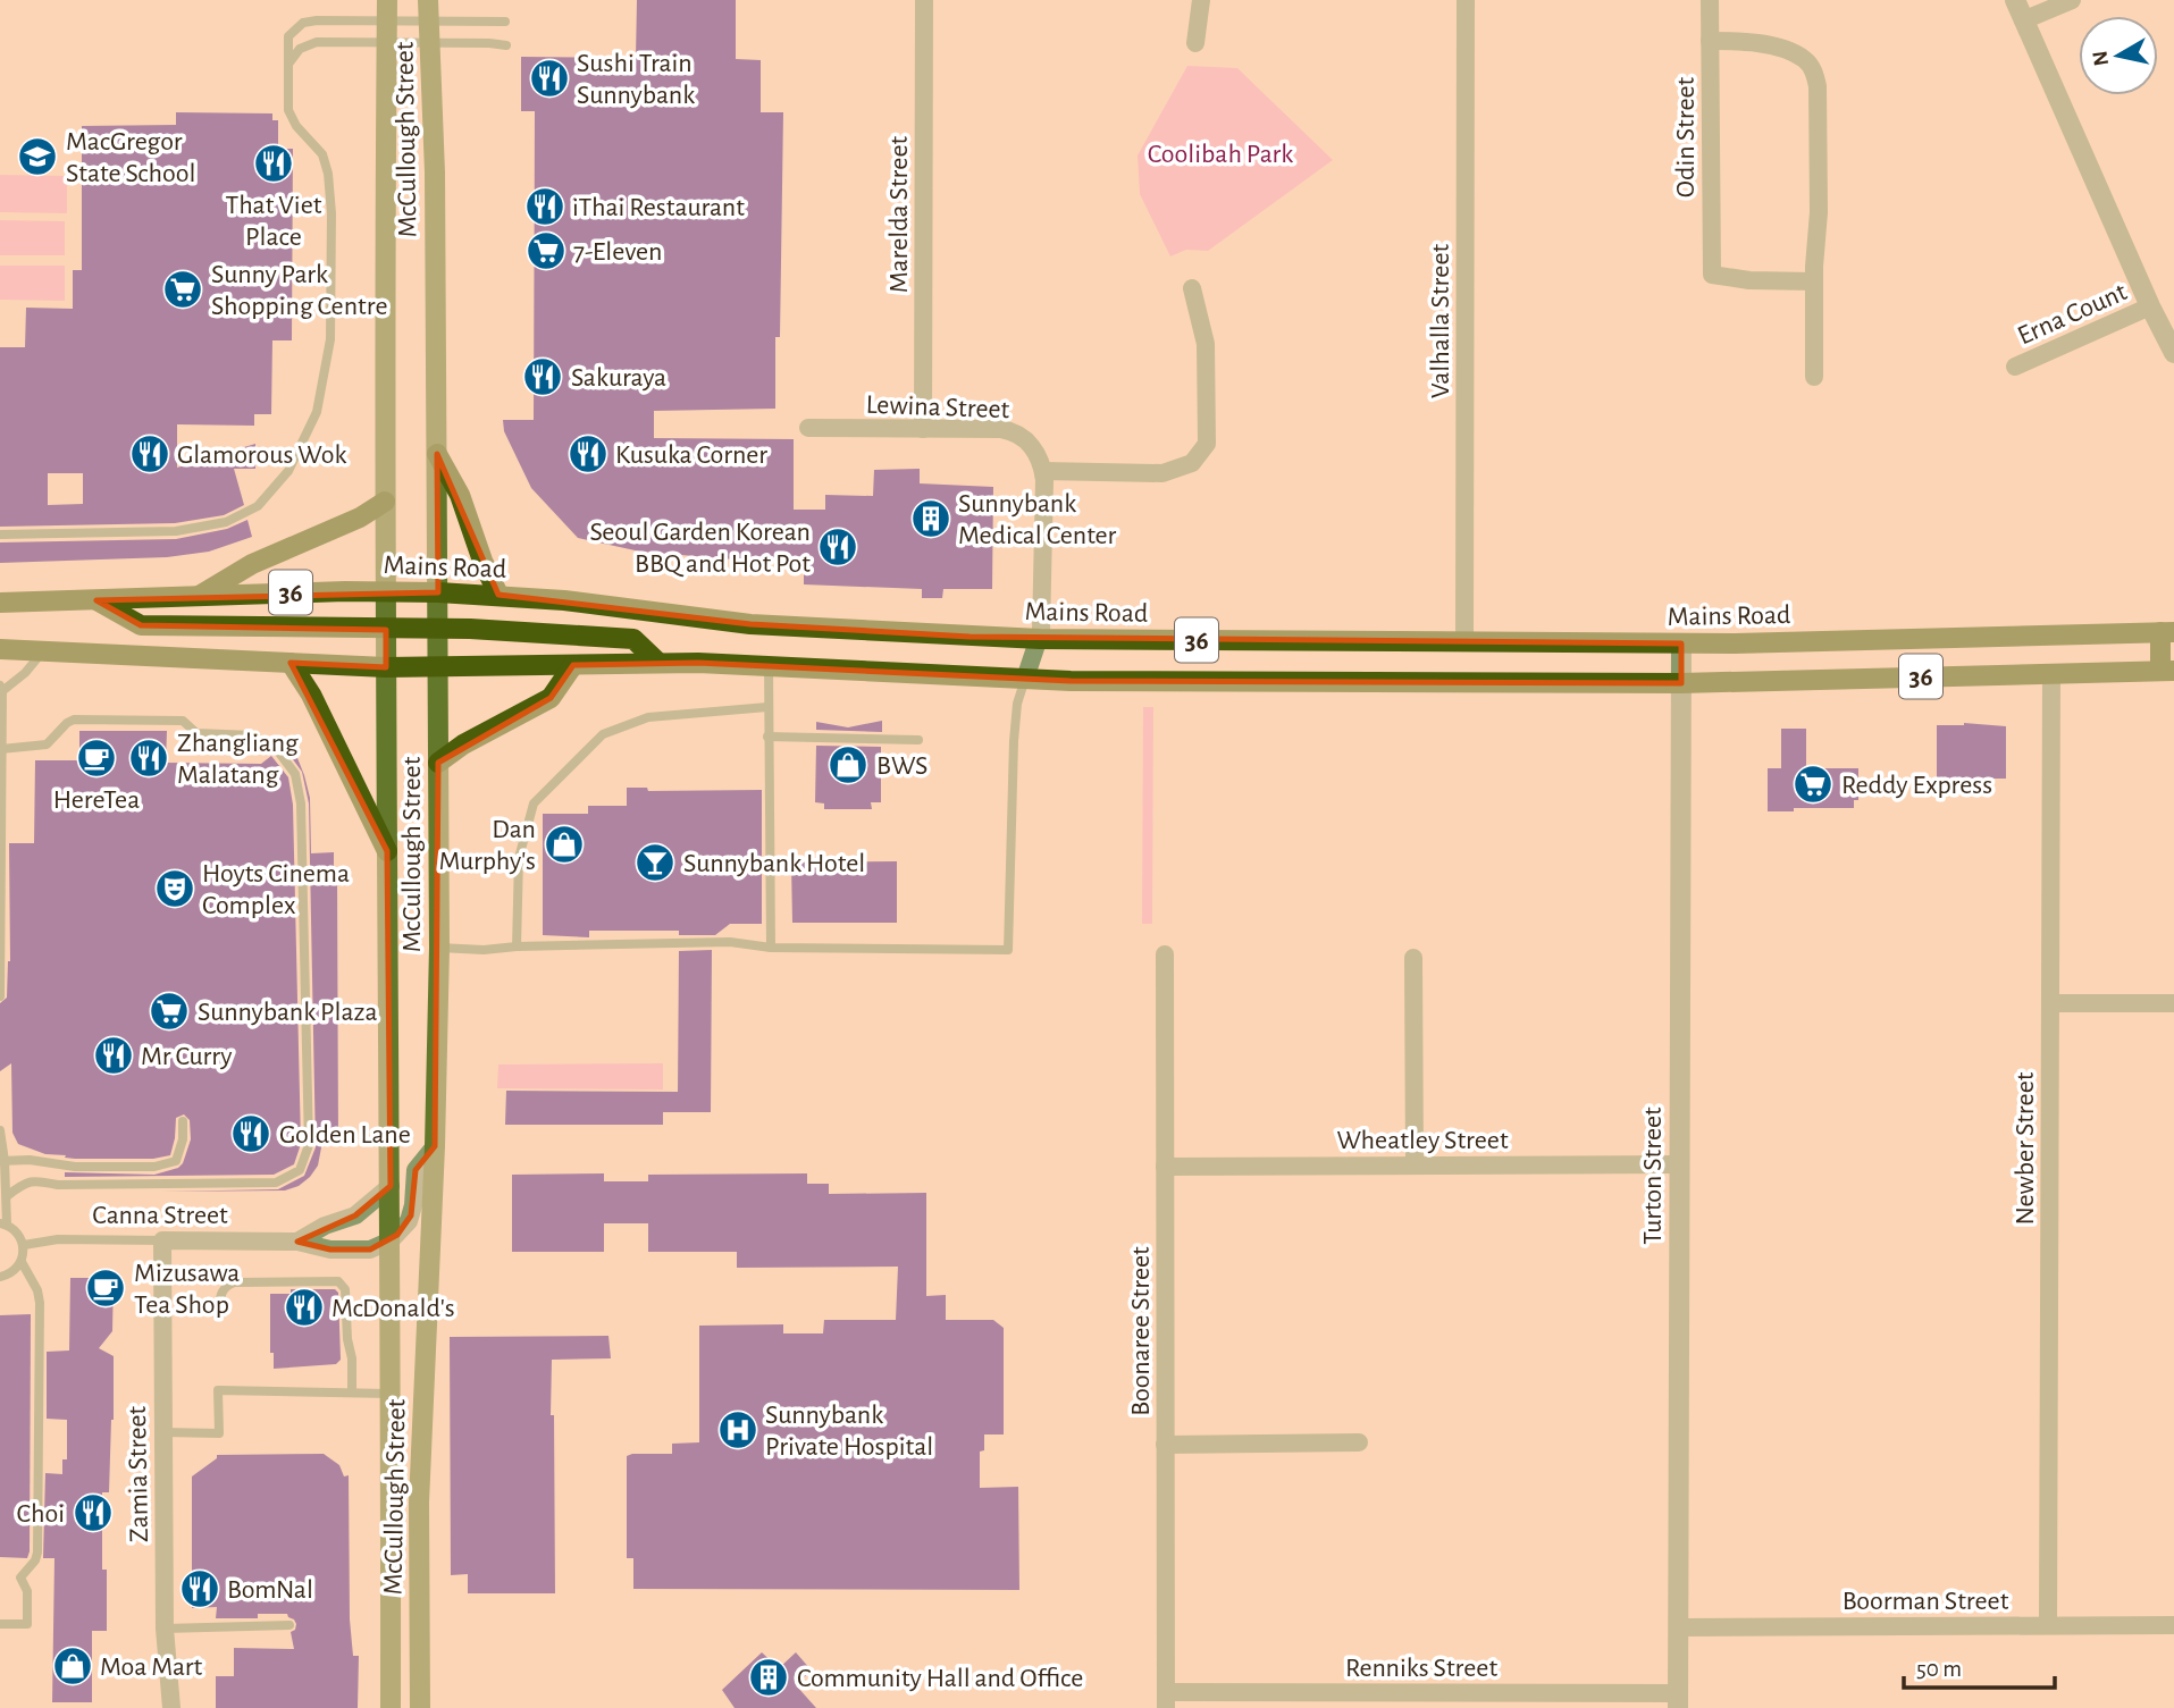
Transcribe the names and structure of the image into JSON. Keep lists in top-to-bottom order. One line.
{"streets":{"main road":["McCullough Street","Mains Road","36"],"street":["Odin Street","Marelda Street","Erna Count","Valhalla Street","Lewina Street","Wheatley Street","Newber Street","Turton Street","Canna Street","Boonaree Street","Zamia Street","Boorman Street","Renniks Street"]},"crossings":[["McCullough Street","Mains Road"],["McCullough Street","36"],["McCullough Street","Canna Street"],["Marelda Street","Lewina Street"],["Valhalla Street","Mains Road"],["Mains Road","Turton Street"],["36","Newber Street"],["36","Turton Street"],["Wheatley Street","Turton Street"],["Wheatley Street","Boonaree Street"],["Newber Street","Boorman Street"],["Turton Street","Boorman Street"],["Turton Street","Renniks Street"],["Canna Street","Zamia Street"],["Boonaree Street","Renniks Street"]],"parks":["Coolibah Park"],"places":{"restaurant":["Sushi Train Sunnybank","That Viet Place","iThai Restaurant","Sakuraya","Glamorous Wok","Kusuka Corner","Seoul Garden Korean BBQ and Hot Pot","Zhangliang Malatang","Mr Curry","Golden Lane","McDonald's","Choi","BomNal"],"school or university":["MacGregor State School"],"supermarket":["7-Eleven","Sunny Park Shopping Centre","Reddy Express","Sunnybank Plaza"],"building":["Sunnybank Medical Center","Community Hall and Office"],"cafe":["HereTea","Mizusawa Tea Shop"],"shop":["BWS","Dan Murphy's","Moa Mart"],"bar":["Sunnybank Hotel"],"theatre":["Hoyts Cinema Complex"],"hospital":["Sunnybank Private Hospital"]},"scale_bar":"50 m","north":"left"}
